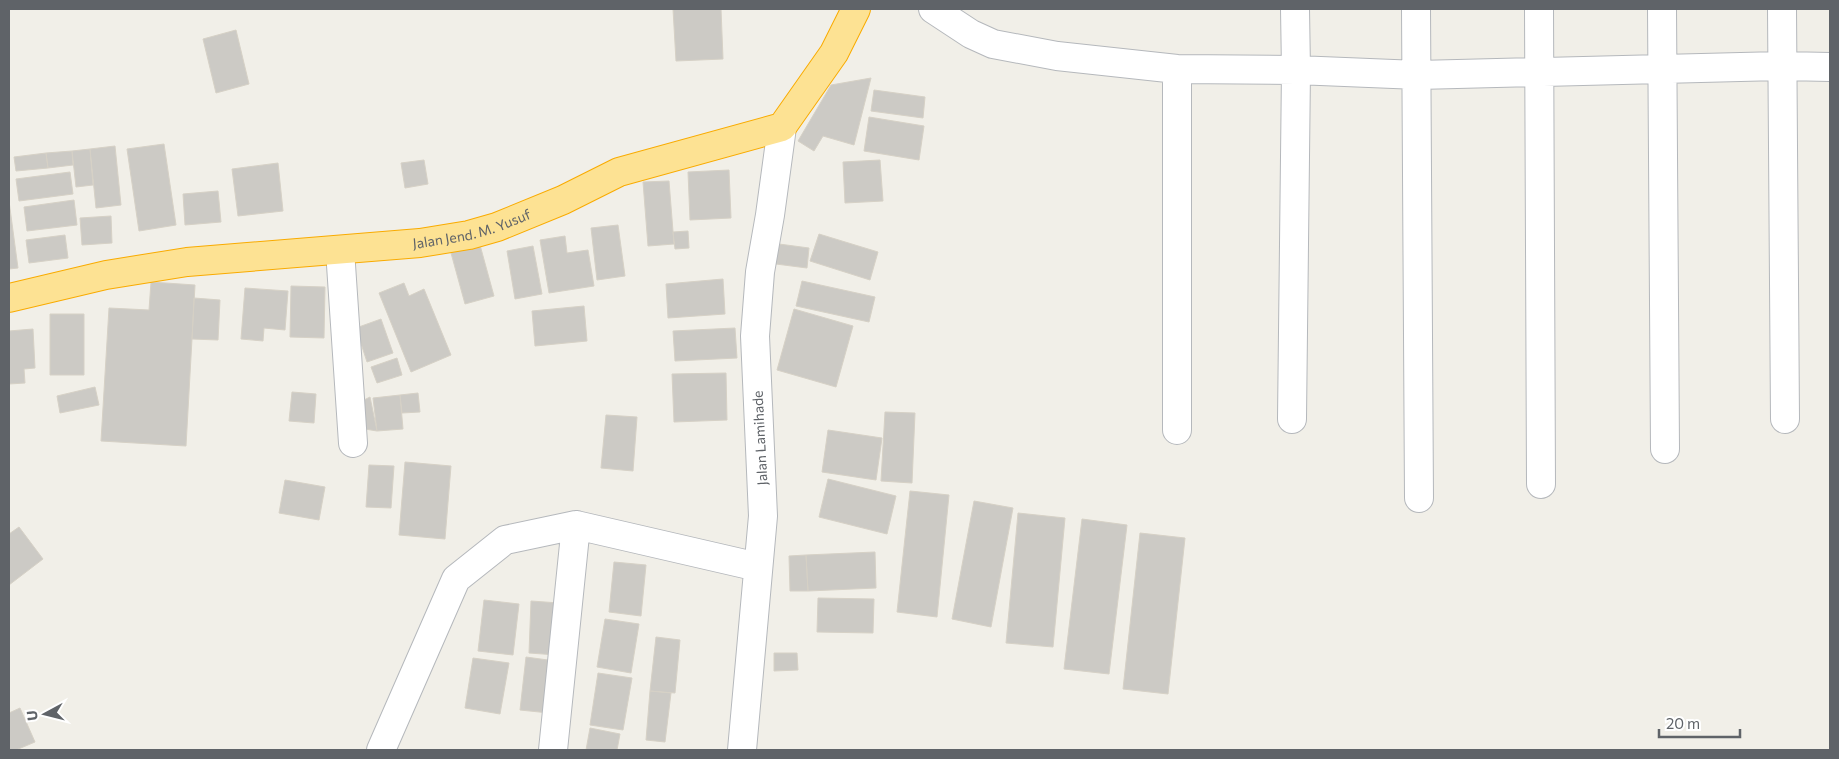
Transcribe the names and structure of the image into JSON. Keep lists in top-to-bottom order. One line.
{"streets":{"highway":["Jalan Jend. M. Yusuf"],"street":["Jalan Lamihade"]},"crossings":[["Jalan Jend. M. Yusuf","Jalan Lamihade"]],"scale_bar":"20 m","north":"left"}
